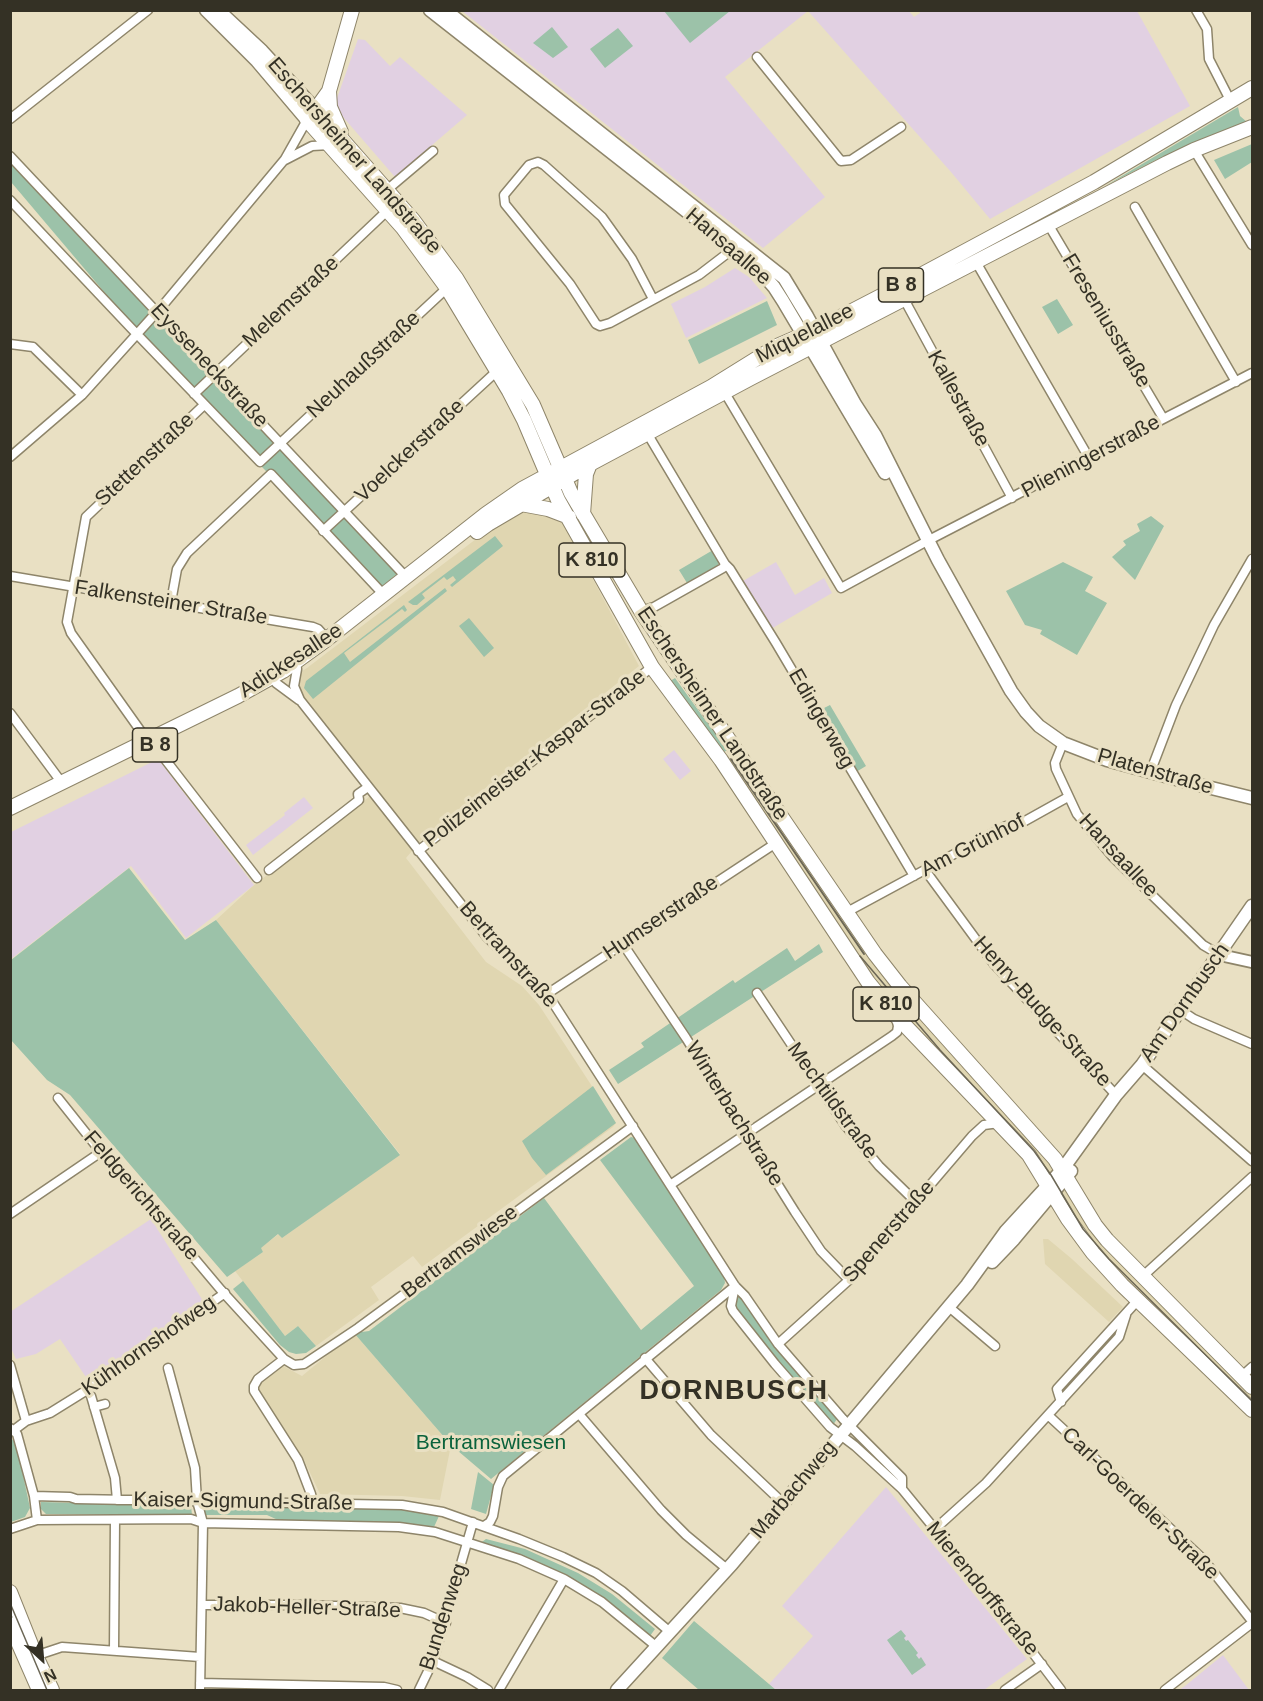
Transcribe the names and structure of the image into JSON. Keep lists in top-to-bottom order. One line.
{"streets":{"main road":["Eschersheimer Landstraße","Hansaallee","B 8","Miquelallee","K 810","Adickesallee","Platenstraße","Am Dornbusch","Marbachweg"],"street":["Melemstraße","Freseniusstraße","Neuhaußstraße","Eysseneckstraße","Kallestraße","Voelckerstraße","Plieningerstraße","Stettenstraße","Falkensteiner Straße","Edingerweg","Polizeimeister-Kaspar-Straße","Am Grünhof","Humserstraße","Bertramstraße","Henry-Budge-Straße","Mechtildstraße","Winterbachstraße","Feldgerichtstraße","Spenerstraße","Bertramswiese","Kühhornshofweg","Kaiser-Sigmund-Straße","Carl-Goerdeler-Straße","Mierendorffstraße","Jakob-Heller-Straße","Bundenweg"]},"crossings":[["Eschersheimer Landstraße","Melemstraße"],["Eschersheimer Landstraße","Miquelallee"],["Eschersheimer Landstraße","Neuhaußstraße"],["Eschersheimer Landstraße","Voelckerstraße"],["Eschersheimer Landstraße","Adickesallee"],["Eschersheimer Landstraße","Polizeimeister-Kaspar-Straße"],["Eschersheimer Landstraße","Am Grünhof"],["Eschersheimer Landstraße","Humserstraße"],["Eschersheimer Landstraße","Am Dornbusch"],["Eschersheimer Landstraße","Spenerstraße"],["Eschersheimer Landstraße","Marbachweg"],["Eschersheimer Landstraße","Carl-Goerdeler-Straße"],["Hansaallee","Miquelallee"],["Hansaallee","Plieningerstraße"],["Hansaallee","Platenstraße"],["Hansaallee","Am Grünhof"],["Hansaallee","Am Dornbusch"],["B 8","Miquelallee"],["Melemstraße","Eysseneckstraße"],["Freseniusstraße","Miquelallee"],["Freseniusstraße","Plieningerstraße"],["Miquelallee","Kallestraße"],["Miquelallee","Plieningerstraße"],["Miquelallee","Adickesallee"],["Miquelallee","Edingerweg"],["Neuhaußstraße","Eysseneckstraße"],["Eysseneckstraße","Voelckerstraße"],["Eysseneckstraße","Stettenstraße"],["Eysseneckstraße","Adickesallee"],["Kallestraße","Plieningerstraße"],["Stettenstraße","Falkensteiner Straße"],["Stettenstraße","Adickesallee"],["Falkensteiner Straße","Adickesallee"],["Adickesallee","Bertramstraße"],["Edingerweg","Am Grünhof"],["Polizeimeister-Kaspar-Straße","Bertramstraße"],["Am Grünhof","Henry-Budge-Straße"],["Humserstraße","Bertramstraße"],["Humserstraße","Winterbachstraße"],["Bertramstraße","Spenerstraße"],["Bertramstraße","Bertramswiese"],["Bertramstraße","Marbachweg"],["Bertramstraße","Mierendorffstraße"],["Am Dornbusch","Henry-Budge-Straße"],["Am Dornbusch","Marbachweg"],["Mechtildstraße","Spenerstraße"],["Winterbachstraße","Spenerstraße"],["Feldgerichtstraße","Kühhornshofweg"],["Bertramswiese","Kühhornshofweg"],["Marbachweg","Kaiser-Sigmund-Straße"],["Marbachweg","Mierendorffstraße"],["Kaiser-Sigmund-Straße","Bundenweg"],["Carl-Goerdeler-Straße","Mierendorffstraße"],["Jakob-Heller-Straße","Bundenweg"]],"districts":["DORNBUSCH"],"parks":["Bertramswiesen"],"north":"bottom right"}
